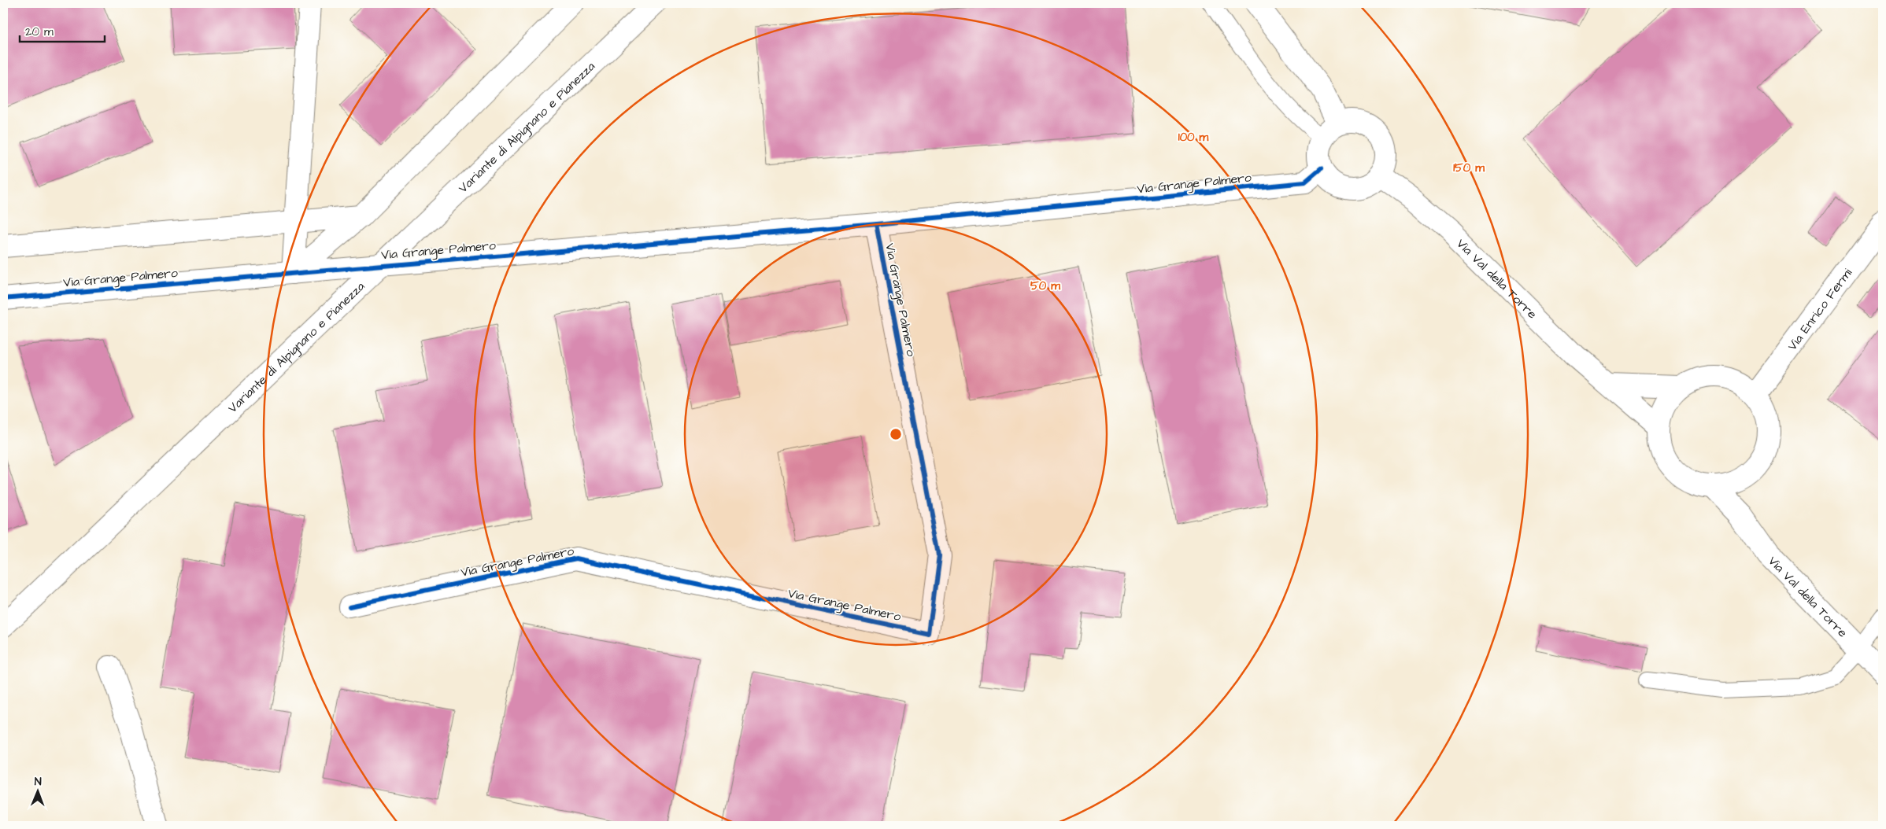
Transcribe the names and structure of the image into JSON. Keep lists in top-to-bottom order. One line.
{"streets":{"street":["Variante di Alpignano e Pianezza","Via Grange Palmero","Via Val della Torre","Via Enrico Fermi"]},"crossings":[["Variante di Alpignano e Pianezza","Via Grange Palmero"],["Via Grange Palmero","Via Val della Torre"],["Via Val della Torre","Via Enrico Fermi"]],"scale_bar":"20 m","north":"top","rings":["100 m","150 m","50 m"]}
